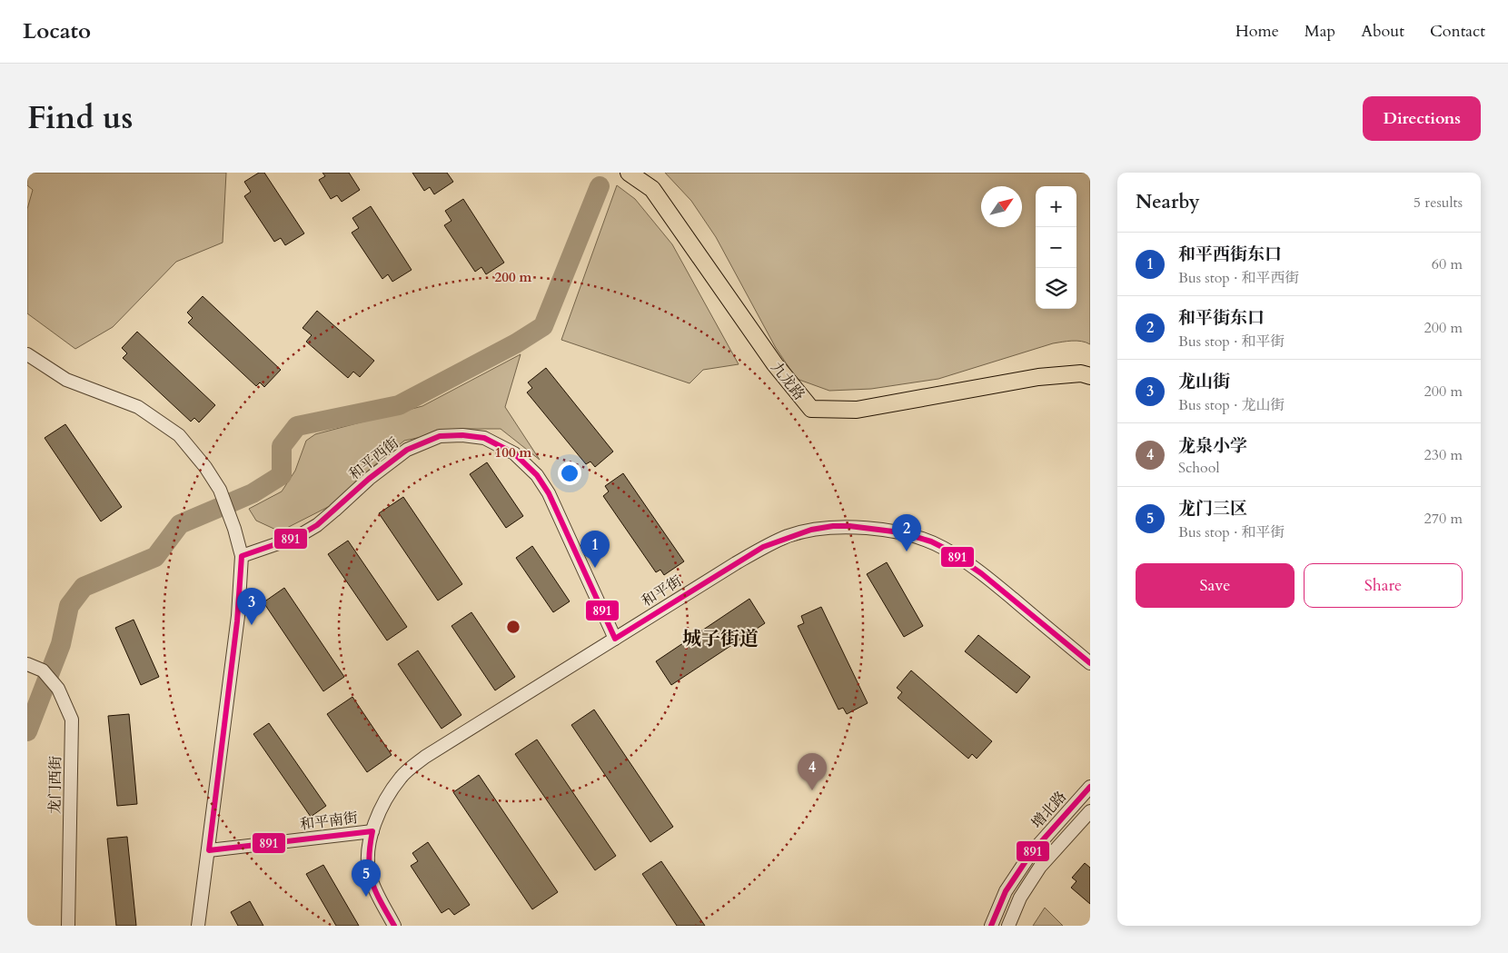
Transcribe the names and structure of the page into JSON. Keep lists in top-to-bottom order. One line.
{"streets":{"main road":["九龙路"],"street":["和平西街","和平街","龙门西街","增北路","和平南街"]},"crossings":[["和平西街","和平街"],["和平街","和平南街"]],"districts":["城子街道"],"lines":["transit line 891"],"north":"top right","page":{"header":"Locato","nav":["Home","Map","About","Contact"],"title":"Find us","buttons":["Directions",["Save","Share"]],"heading":["Nearby","5 results"],"map_buttons":["+","−"],"list":[{"mark":"1","name":"和平西街东口","note":"Bus stop · 和平西街","value":"60 m"},{"mark":"2","name":"和平街东口","note":"Bus stop · 和平街","value":"200 m"},{"mark":"3","name":"龙山街","note":"Bus stop · 龙山街","value":"200 m"},{"mark":"4","name":"龙泉小学","note":"School","value":"230 m"},{"mark":"5","name":"龙门三区","note":"Bus stop · 和平街","value":"270 m"}],"pins":["2","1","3","4","5"]},"rings":["200 m","100 m"]}
